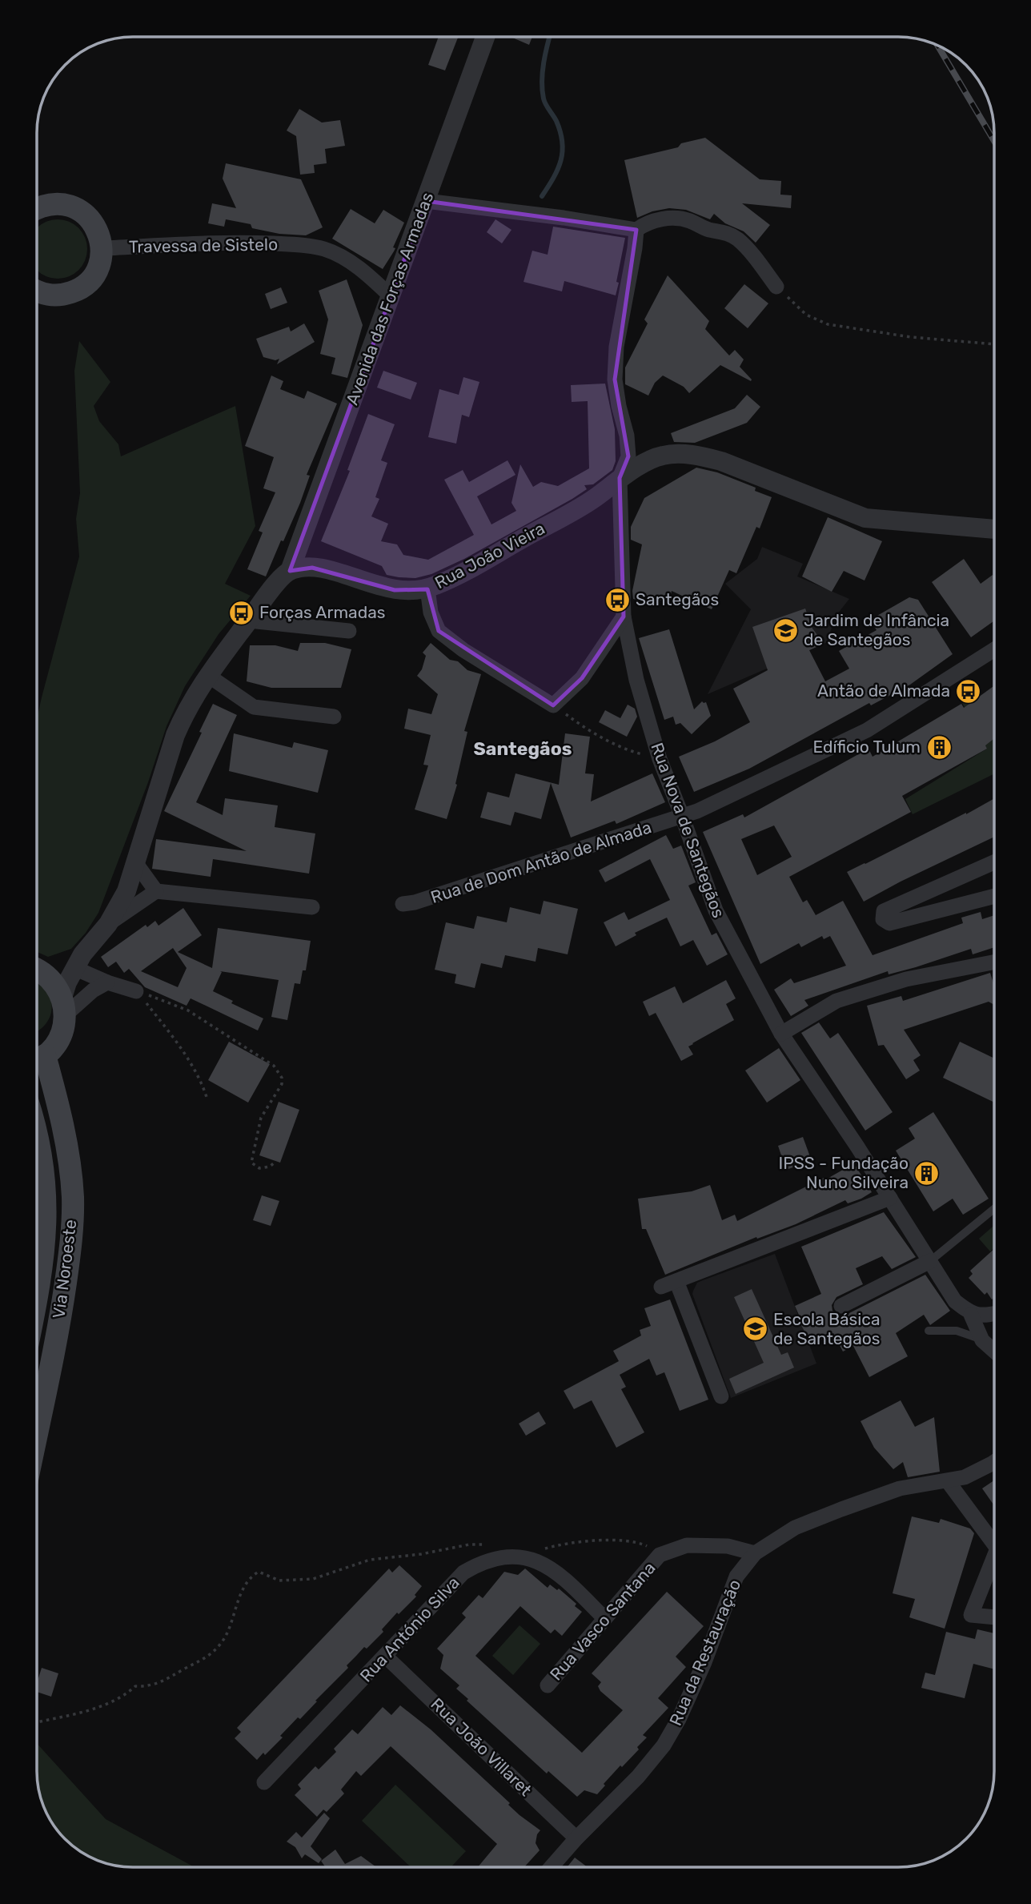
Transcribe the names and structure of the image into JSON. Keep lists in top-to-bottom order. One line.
{"streets":{"main road":["Via Noroeste"],"street":["Travessa de Sistelo","Avenida das Forças Armadas","Rua João Vieira","Rua Nova de Santegãos","Rua de Dom Antão de Almada","Rua Vasco Santana","Rua António Silva","Rua da Restauração","Rua João Villaret"]},"crossings":[["Travessa de Sistelo","Avenida das Forças Armadas"],["Avenida das Forças Armadas","Rua João Vieira"],["Rua João Vieira","Rua Nova de Santegãos"],["Rua Nova de Santegãos","Rua de Dom Antão de Almada"],["Rua Vasco Santana","Rua António Silva"],["Rua Vasco Santana","Rua da Restauração"],["Rua António Silva","Rua João Villaret"],["Rua da Restauração","Rua João Villaret"]],"districts":["Santegãos"],"places":{"bus stop":["Santegãos","Forças Armadas","Antão de Almada"],"school or university":["Jardim de Infância de Santegãos","Escola Básica de Santegãos"],"building":["Edíficio Tulum","IPSS - Fundação Nuno Silveira"]}}
